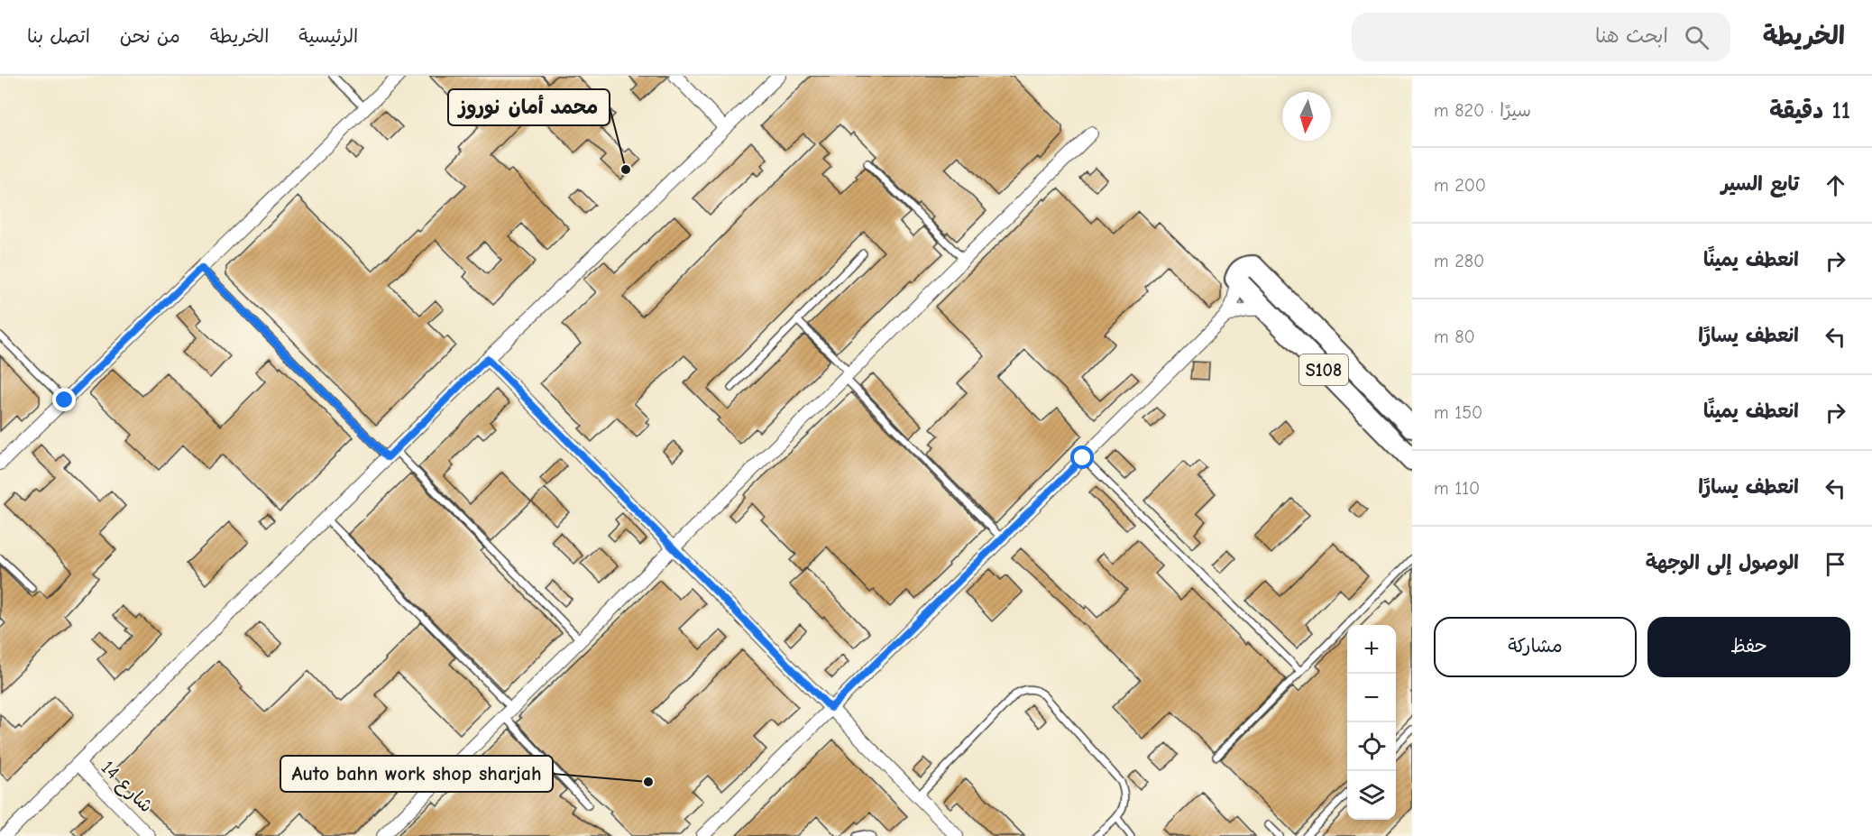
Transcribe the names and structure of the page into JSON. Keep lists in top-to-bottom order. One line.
{"streets":{"main road":["S108"],"street":["شارع 14"]},"places":["محمد أمان نوروز","Auto bahn work shop sharjah"],"north":"bottom","page":{"header":"الخريطة","search":"ابحث هنا","nav":["الرئيسية","الخريطة","من نحن","اتصل بنا"],"heading":["11 دقيقة","سيرًا · 820 m"],"list":[["تابع السير","200 m"],["انعطف يمينًا","280 m"],["انعطف يسارًا","80 m"],["انعطف يمينًا","150 m"],["انعطف يسارًا","110 m"],"الوصول إلى الوجهة"],"buttons":["حفظ","مشاركة"],"map_buttons":["+","−"]}}
